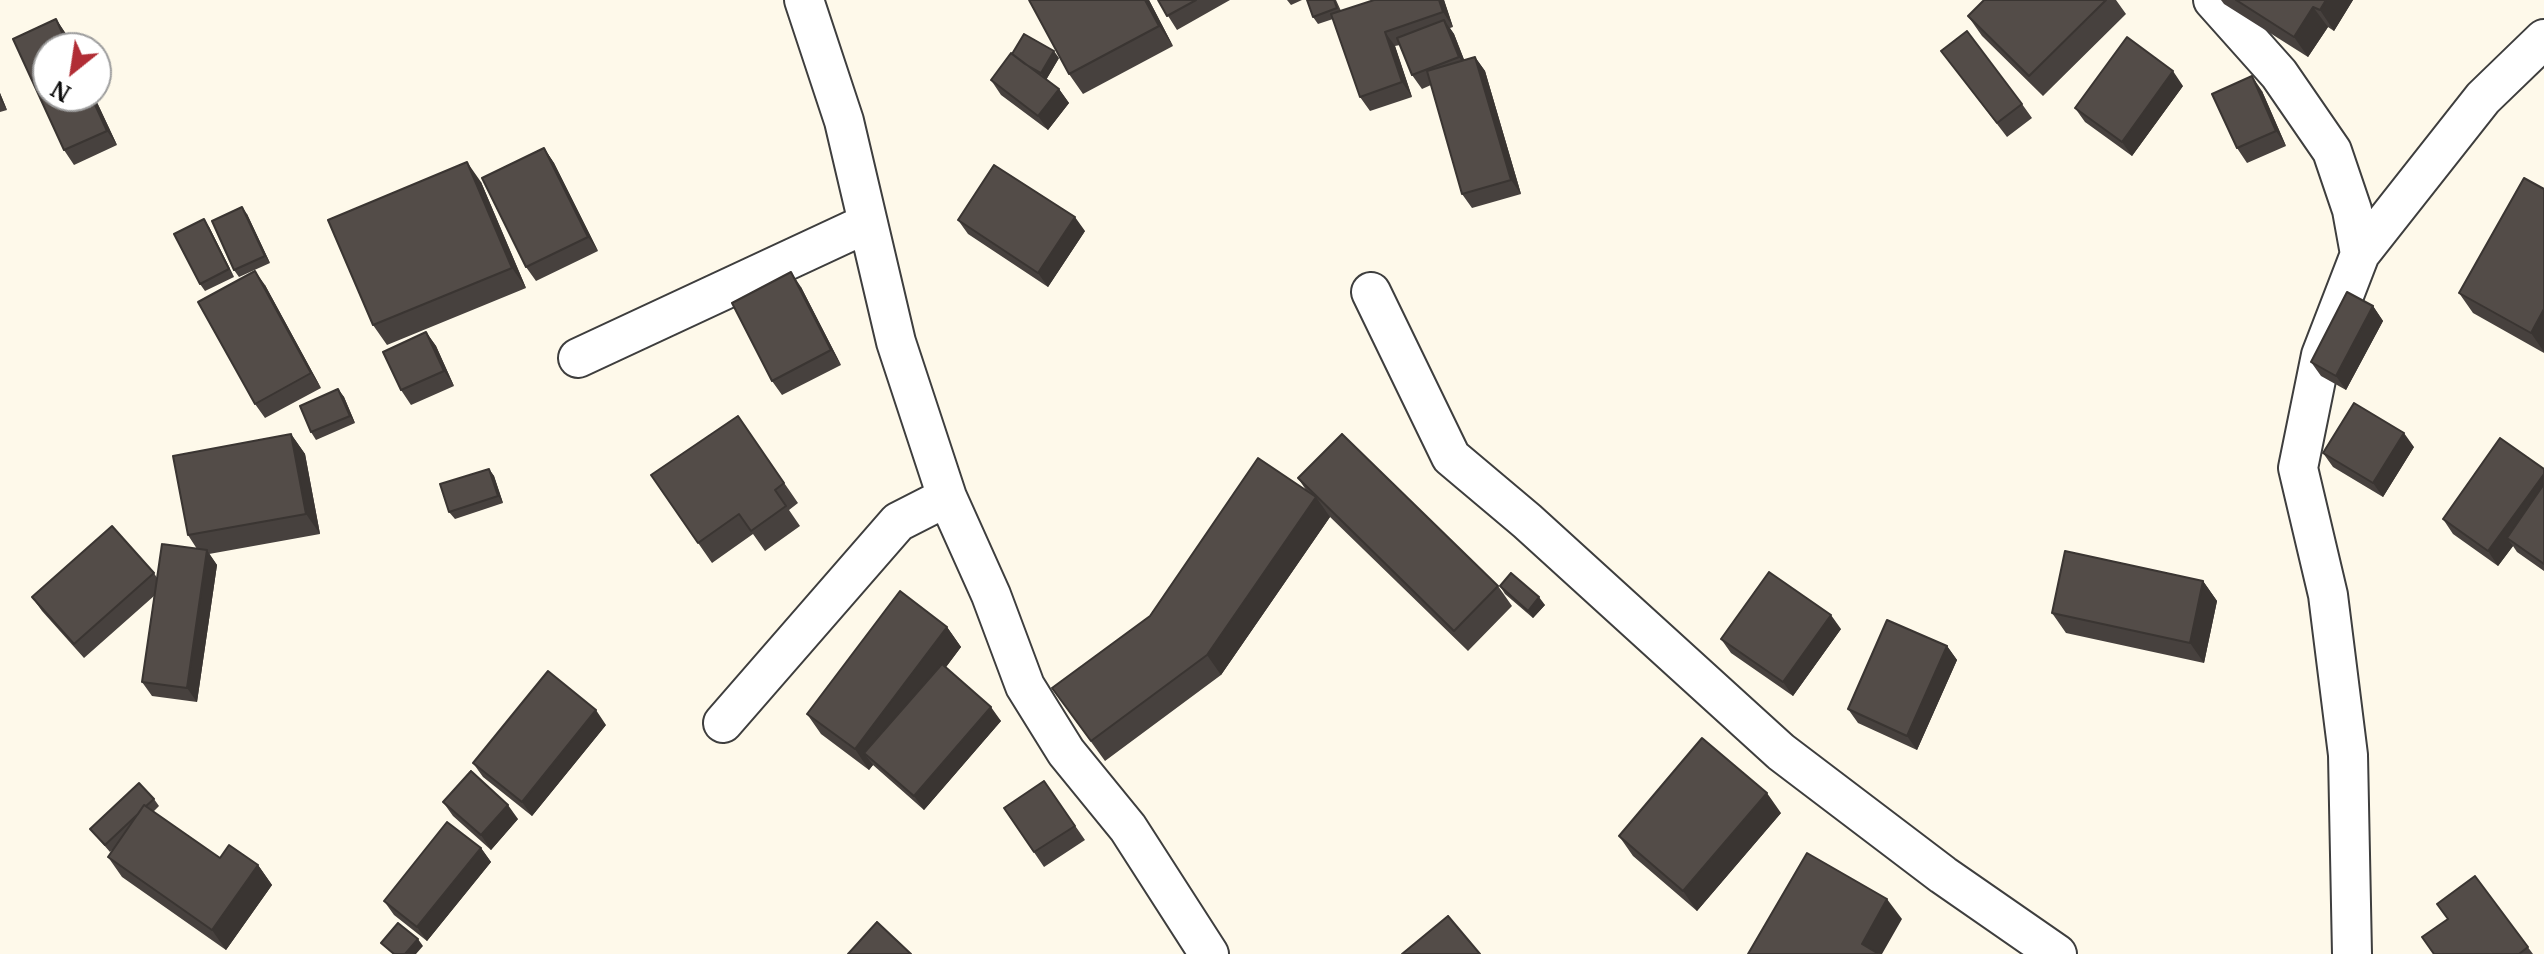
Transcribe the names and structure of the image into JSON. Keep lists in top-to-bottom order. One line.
{"north":"bottom left"}
